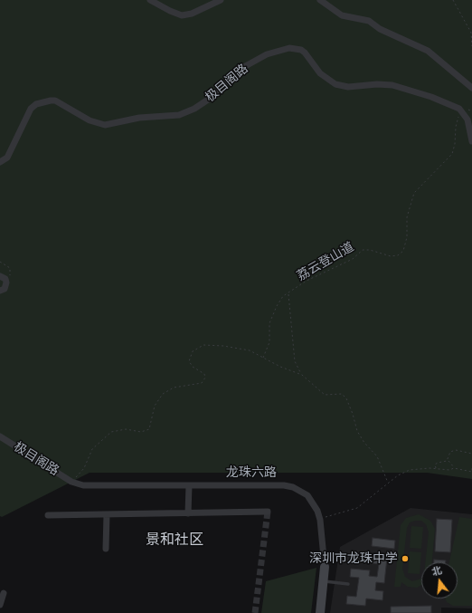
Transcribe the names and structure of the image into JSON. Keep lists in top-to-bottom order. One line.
{"streets":{"street":["极目阁路","龙珠六路"],"path":["荔云登山道"]},"crossings":[["极目阁路","荔云登山道"],["极目阁路","龙珠六路"]],"districts":["景和社区"],"places":["深圳市龙珠中学"],"north":"top"}
